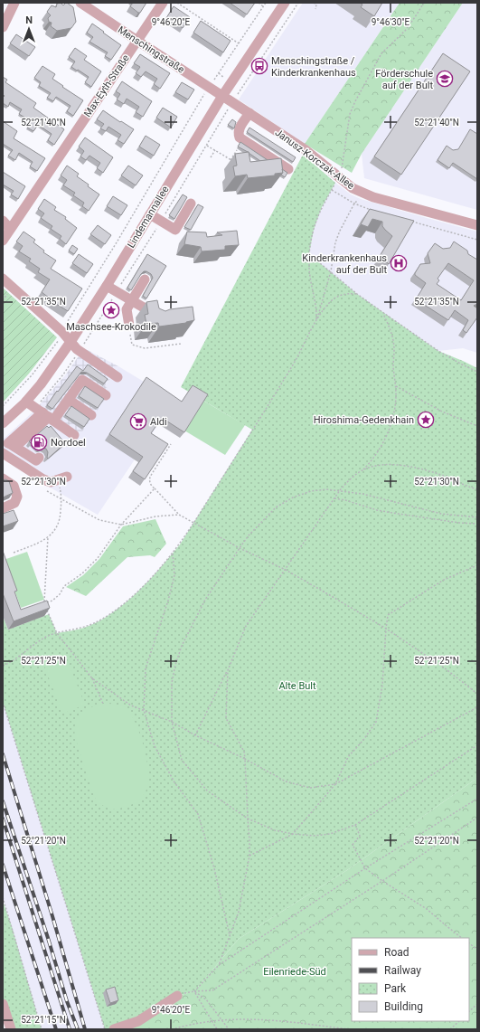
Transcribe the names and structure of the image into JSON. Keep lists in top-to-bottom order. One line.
{"streets":{"street":["Menschingstraße","Max-Eyth-Straße","Janusz-Korczak-Allee","Lindemannallee"]},"crossings":[["Menschingstraße","Max-Eyth-Straße"],["Menschingstraße","Janusz-Korczak-Allee"],["Menschingstraße","Lindemannallee"],["Janusz-Korczak-Allee","Lindemannallee"]],"parks":["Alte Bult","Eilenriede-Süd"],"places":{"bus stop":["Menschingstraße / Kinderkrankenhaus"],"school or university":["Förderschule auf der Bult"],"hospital":["Kinderkrankenhaus auf der Bult"],"place":["Maschsee-Krokodile","Hiroshima-Gedenkhain"],"supermarket":["Aldi"],"fuel station":["Nordoel"]},"legend":["Road","Railway","Park","Building"],"north":"top","coordinates":["9°46'20\"E","9°46'30\"E","52°21'40\"N","52°21'35\"N","52°21'30\"N","52°21'25\"N","52°21'20\"N","52°21'15\"N"]}
